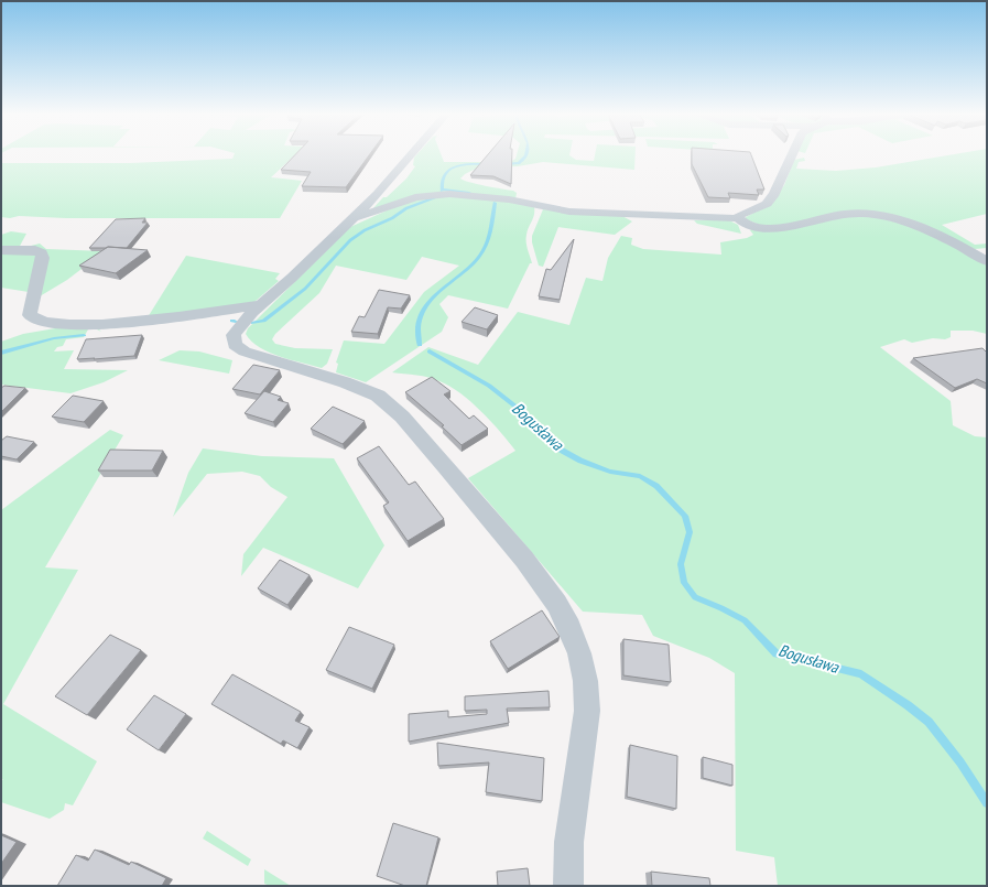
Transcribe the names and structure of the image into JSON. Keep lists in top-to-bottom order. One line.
{"water":["Bogusława"]}
